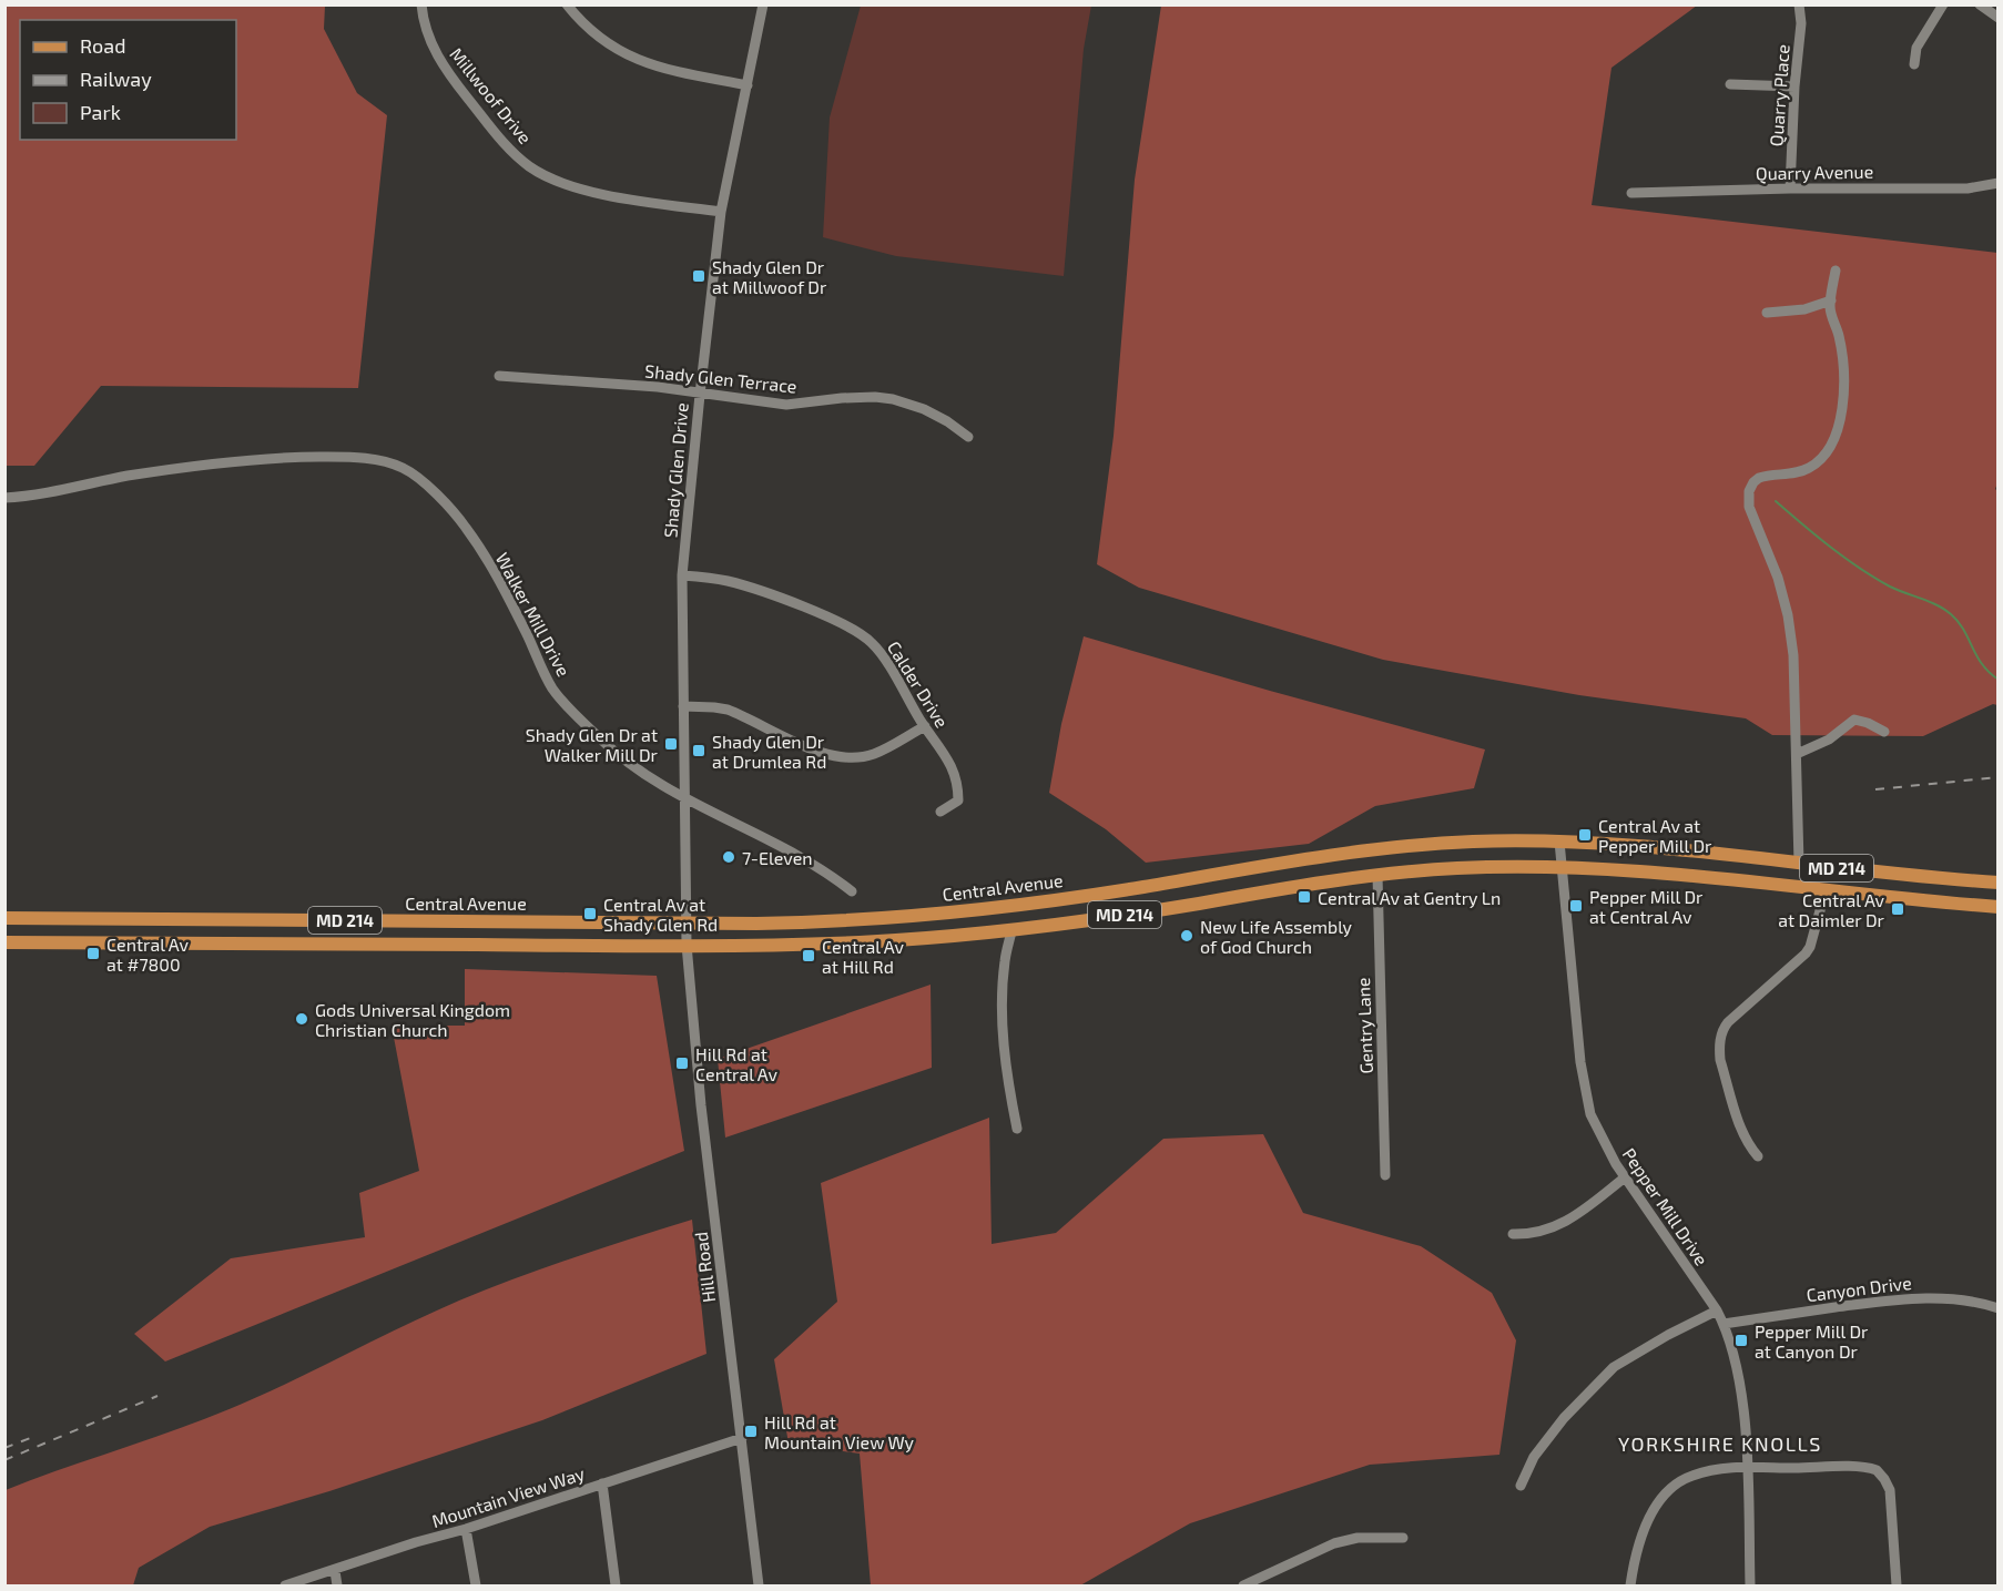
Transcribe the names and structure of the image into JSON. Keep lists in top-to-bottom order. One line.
{"streets":{"main road":["MD 214","Central Avenue"],"street":["Millwoof Drive","Quarry Place","Quarry Avenue","Shady Glen Terrace","Shady Glen Drive","Walker Mill Drive","Calder Drive","Gentry Lane","Pepper Mill Drive","Hill Road","Canyon Drive","Mountain View Way"]},"crossings":[["Millwoof Drive","Shady Glen Drive"],["Quarry Place","Quarry Avenue"],["Shady Glen Terrace","Shady Glen Drive"],["Shady Glen Drive","Walker Mill Drive"],["Shady Glen Drive","Calder Drive"],["Shady Glen Drive","MD 214"],["Shady Glen Drive","Central Avenue"],["Shady Glen Drive","Hill Road"],["MD 214","Gentry Lane"],["MD 214","Pepper Mill Drive"],["MD 214","Hill Road"],["Central Avenue","Pepper Mill Drive"],["Pepper Mill Drive","Canyon Drive"],["Hill Road","Mountain View Way"]],"districts":["YORKSHIRE KNOLLS"],"places":{"transit":["Shady Glen Dr at Millwoof Dr","Shady Glen Dr at Walker Mill Dr","Shady Glen Dr at Drumlea Rd","Central Av at Pepper Mill Dr","Central Av at Gentry Ln","Pepper Mill Dr at Central Av","Central Av at Daimler Dr","Central Av at Shady Glen Rd","Central Av at #7800","Central Av at Hill Rd","Hill Rd at Central Av","Pepper Mill Dr at Canyon Dr","Hill Rd at Mountain View Wy"],"other":["7-Eleven","New Life Assembly of God Church","Gods Universal Kingdom Christian Church"]},"legend":["Road","Railway","Park"]}
